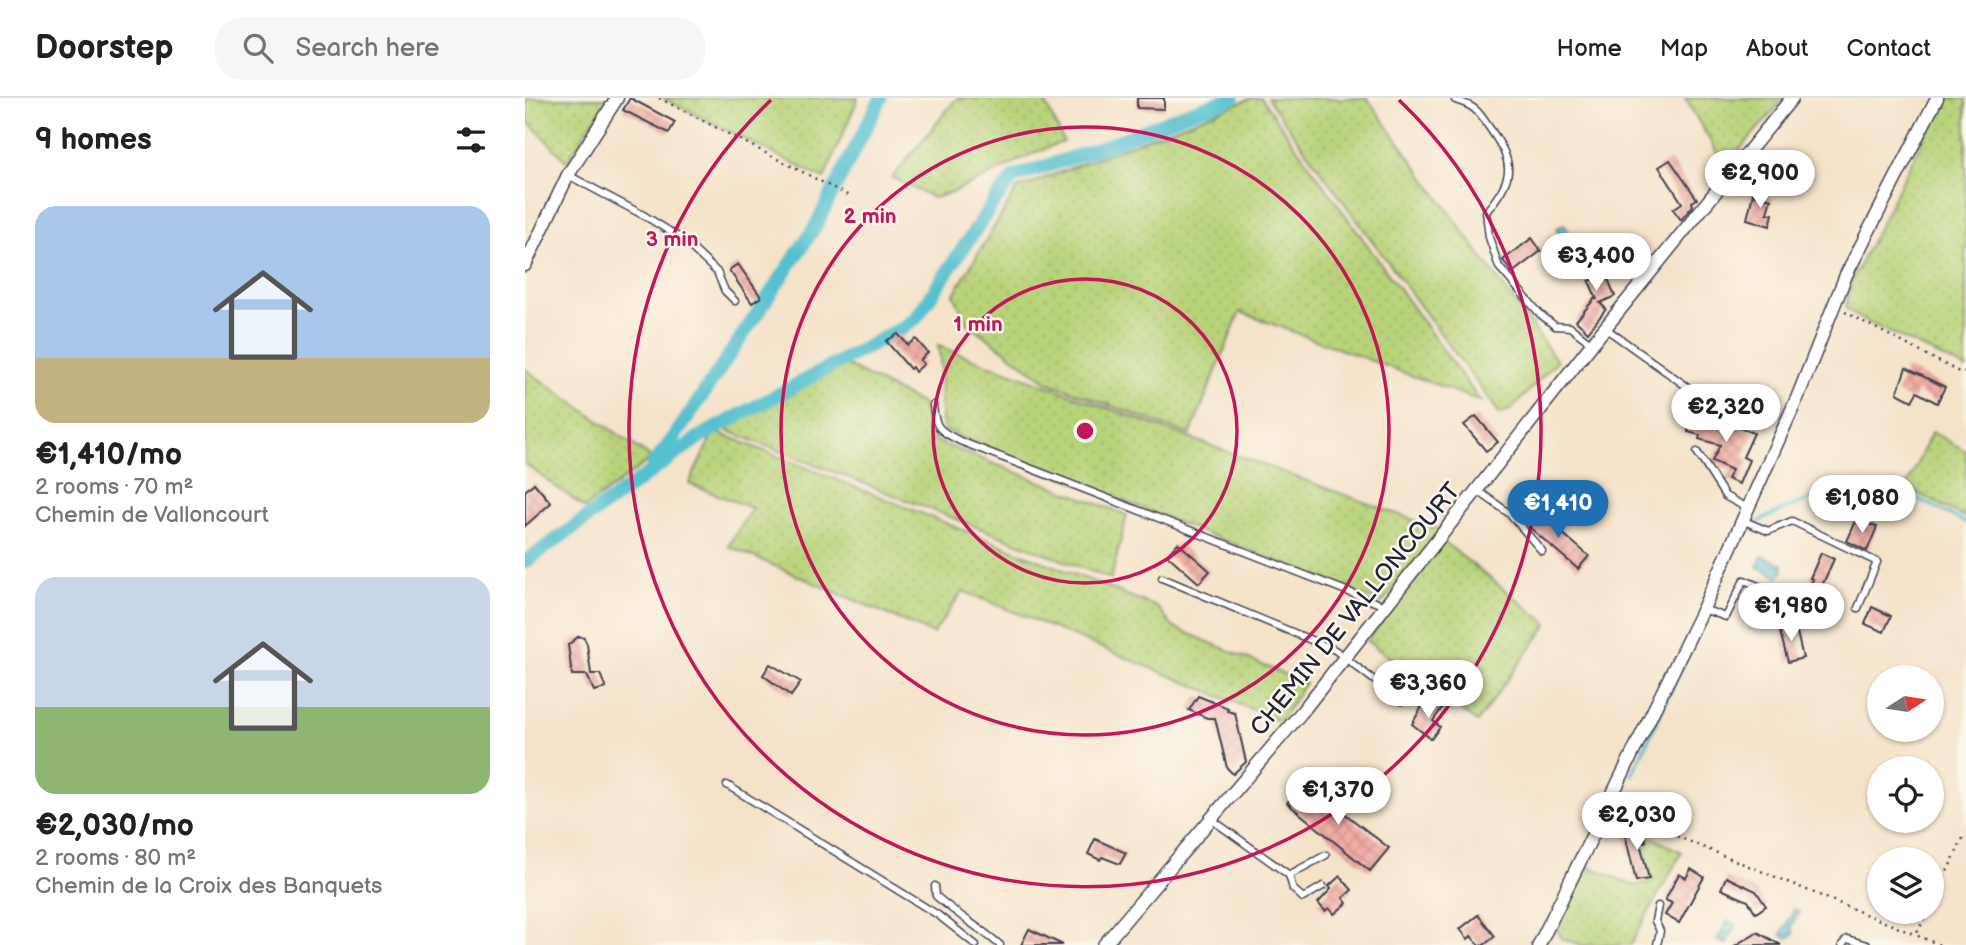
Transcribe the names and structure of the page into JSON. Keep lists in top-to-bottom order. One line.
{"streets":{"street":["CHEMIN DE VALLONCOURT"]},"north":"right","page":{"header":"Doorstep","search":"Search here","nav":["Home","Map","About","Contact"],"heading":"9 homes","price":["€2,900","€3,400","€2,320","€1,080","€1,410","€1,980","€3,360","€1,370","€2,030"],"list":[{"name":"€1,410/mo","note":"2 rooms · 70 m² · Chemin de Valloncourt"},{"name":"€2,030/mo","note":"2 rooms · 80 m² · Chemin de la Croix des Banquets"}]},"rings":["2 min","3 min","1 min"]}
